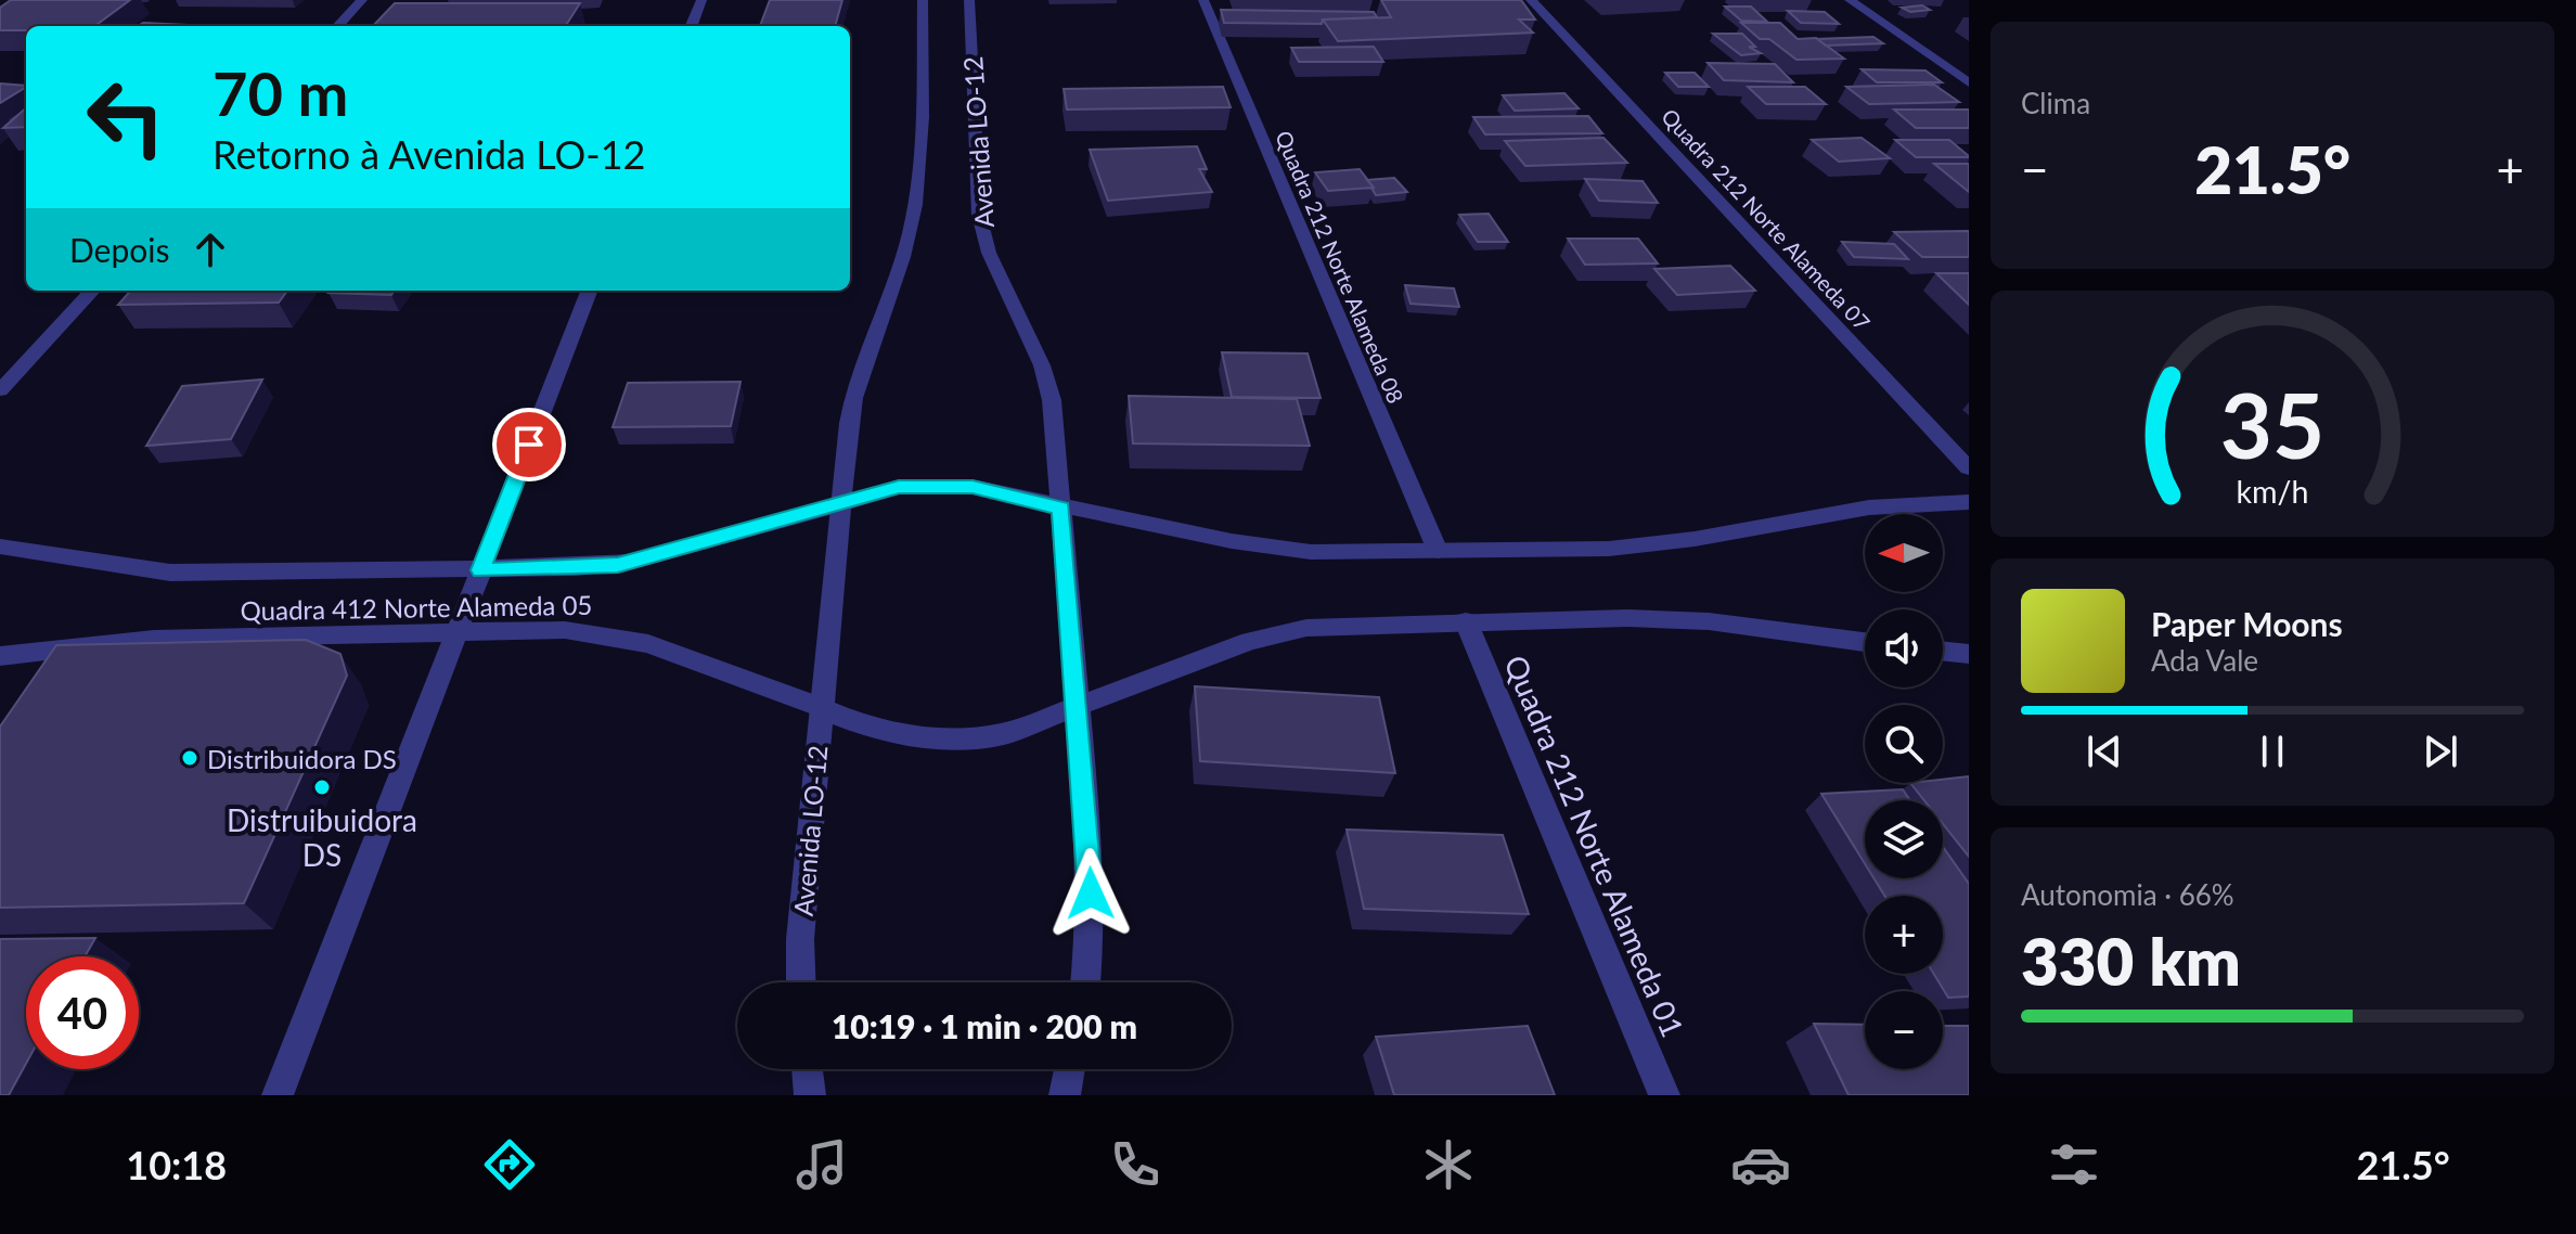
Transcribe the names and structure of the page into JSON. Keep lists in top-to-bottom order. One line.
{"streets":{"street":["Avenida LO-12","Quadra 212 Norte Alameda 07","Quadra 212 Norte Alameda 08","Quadra 412 Norte Alameda 05","Quadra 212 Norte Alameda 01"]},"crossings":[["Avenida LO-12","Quadra 412 Norte Alameda 05"]],"places":["Distribuidora DS","Distruibuidora DS"],"north":"left","page":{"tile":["Clima",["Autonomia · 66%","330 km"]],"turn":["70 m","Retorno à Avenida LO-12"],"heat":["−","21.5°","+"],"then":"Depois","map_buttons":["+","−"],"song":["Paper Moons","Ada Vale"],"limit":"40","trip":"10:19 · 1 min · 200 m","tabs":["10:18","21.5°"],"gauge":["35","km/h"]}}
